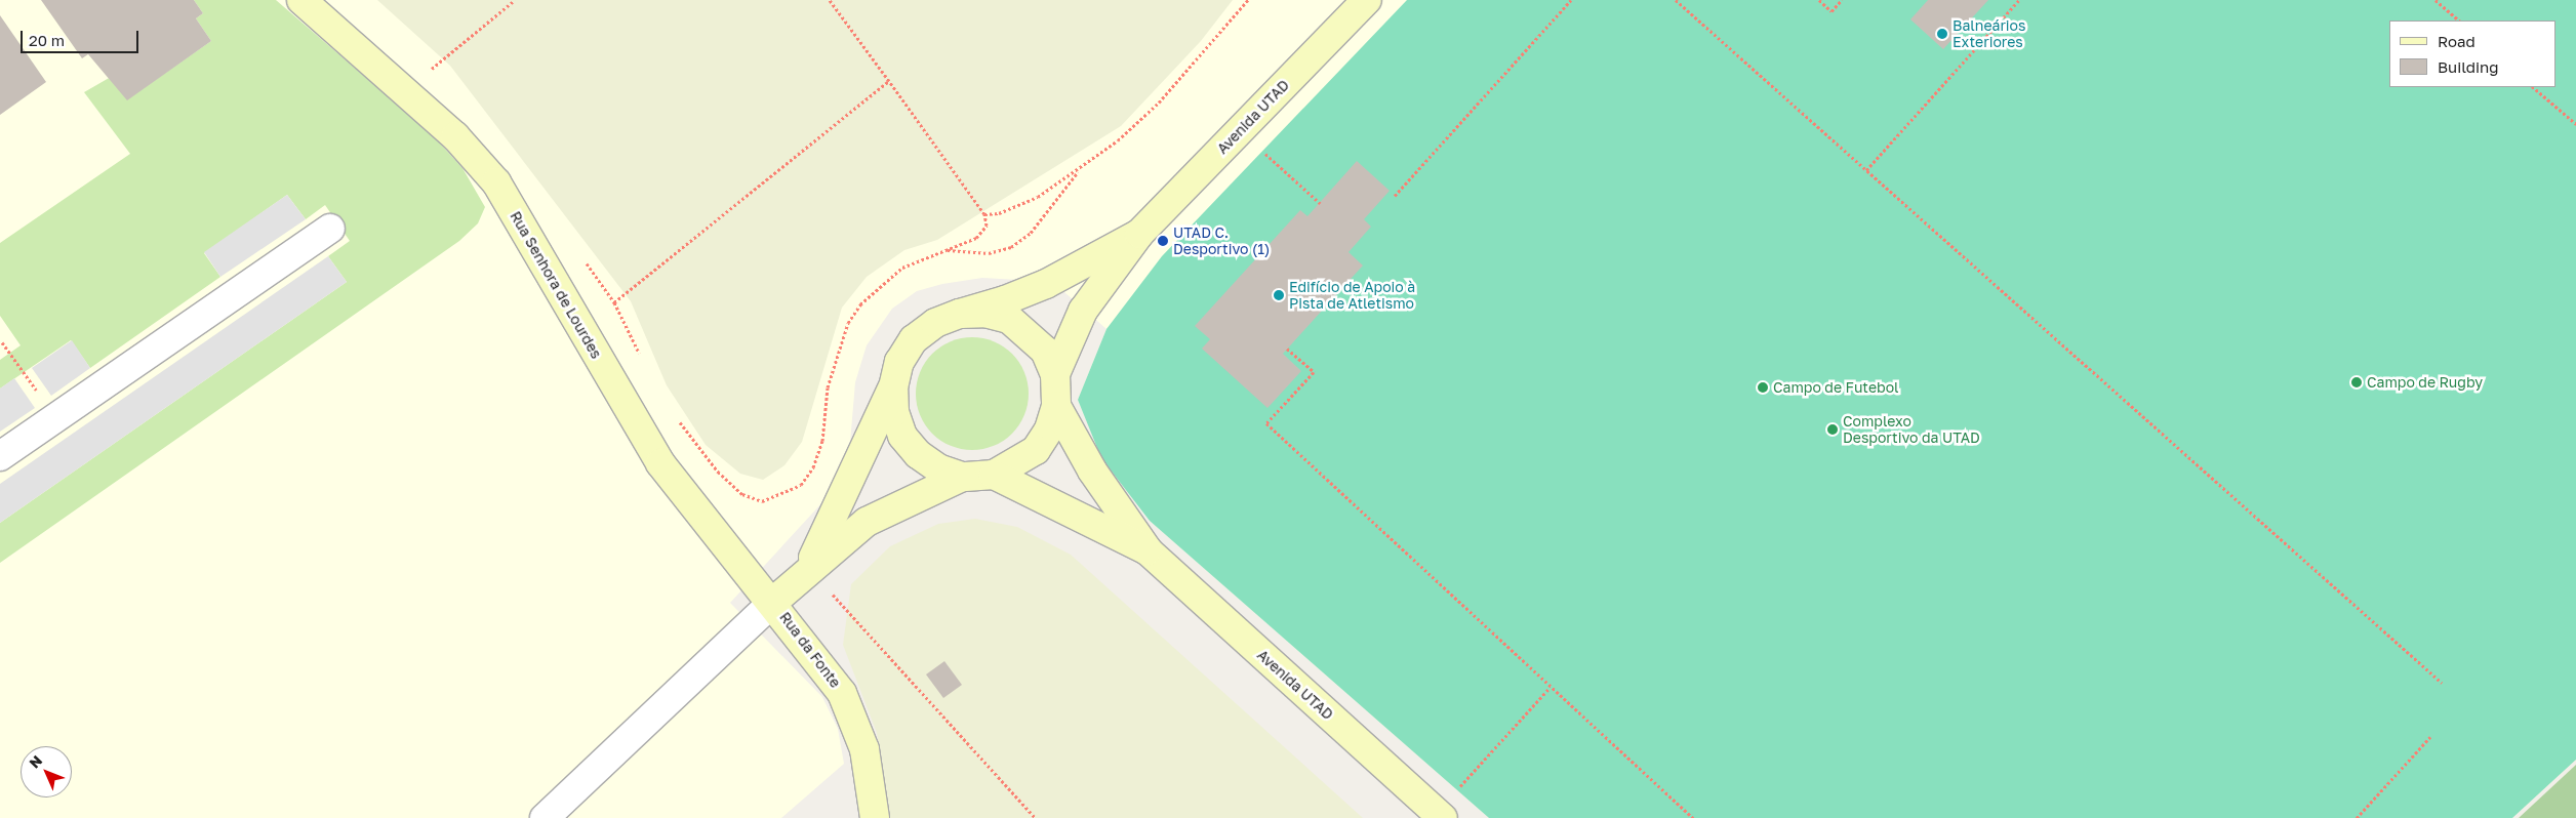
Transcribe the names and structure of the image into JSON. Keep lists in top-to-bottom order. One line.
{"streets":{"street":["Avenida UTAD","Rua Senhora de Lourdes","Rua da Fonte"]},"crossings":[["Rua Senhora de Lourdes","Rua da Fonte"]],"places":["Balneários Exteriores","UTAD C. Desportivo (1)","Edifício de Apoio à Pista de Atletismo","Campo de Rugby","Campo de Futebol","Complexo Desportivo da UTAD"],"legend":["Road","Building"],"scale_bar":"20 m","north":"top left"}
